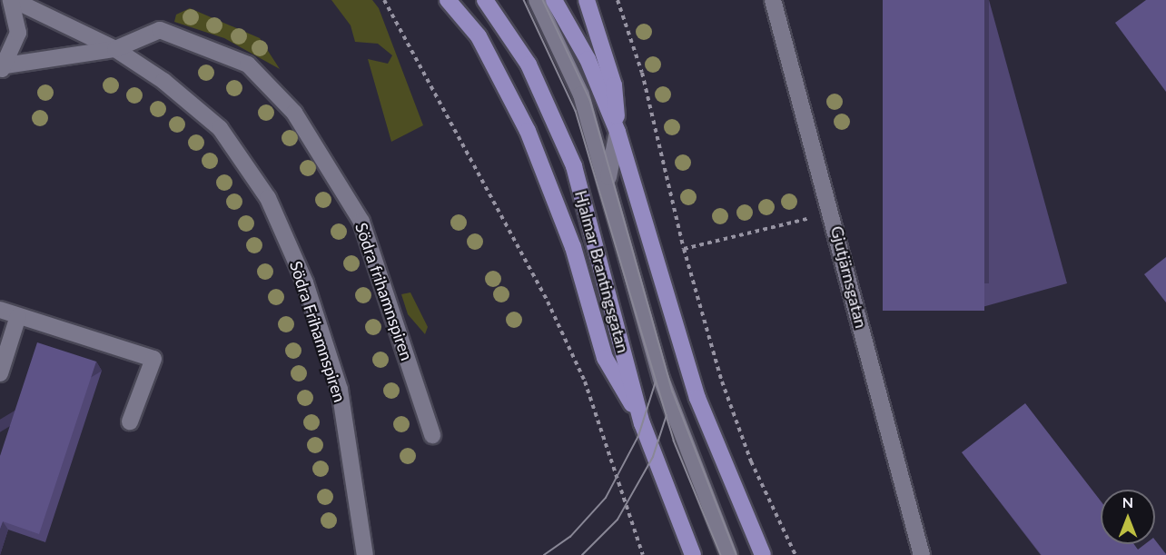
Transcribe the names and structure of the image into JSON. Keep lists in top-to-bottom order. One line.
{"streets":{"main road":["Hjalmar Brantingsgatan"],"street":["Gjutjärnsgatan","Södra frihamnspiren","Södra Frihamnspiren"]},"crossings":[["Södra frihamnspiren","Södra Frihamnspiren"]],"north":"top"}
